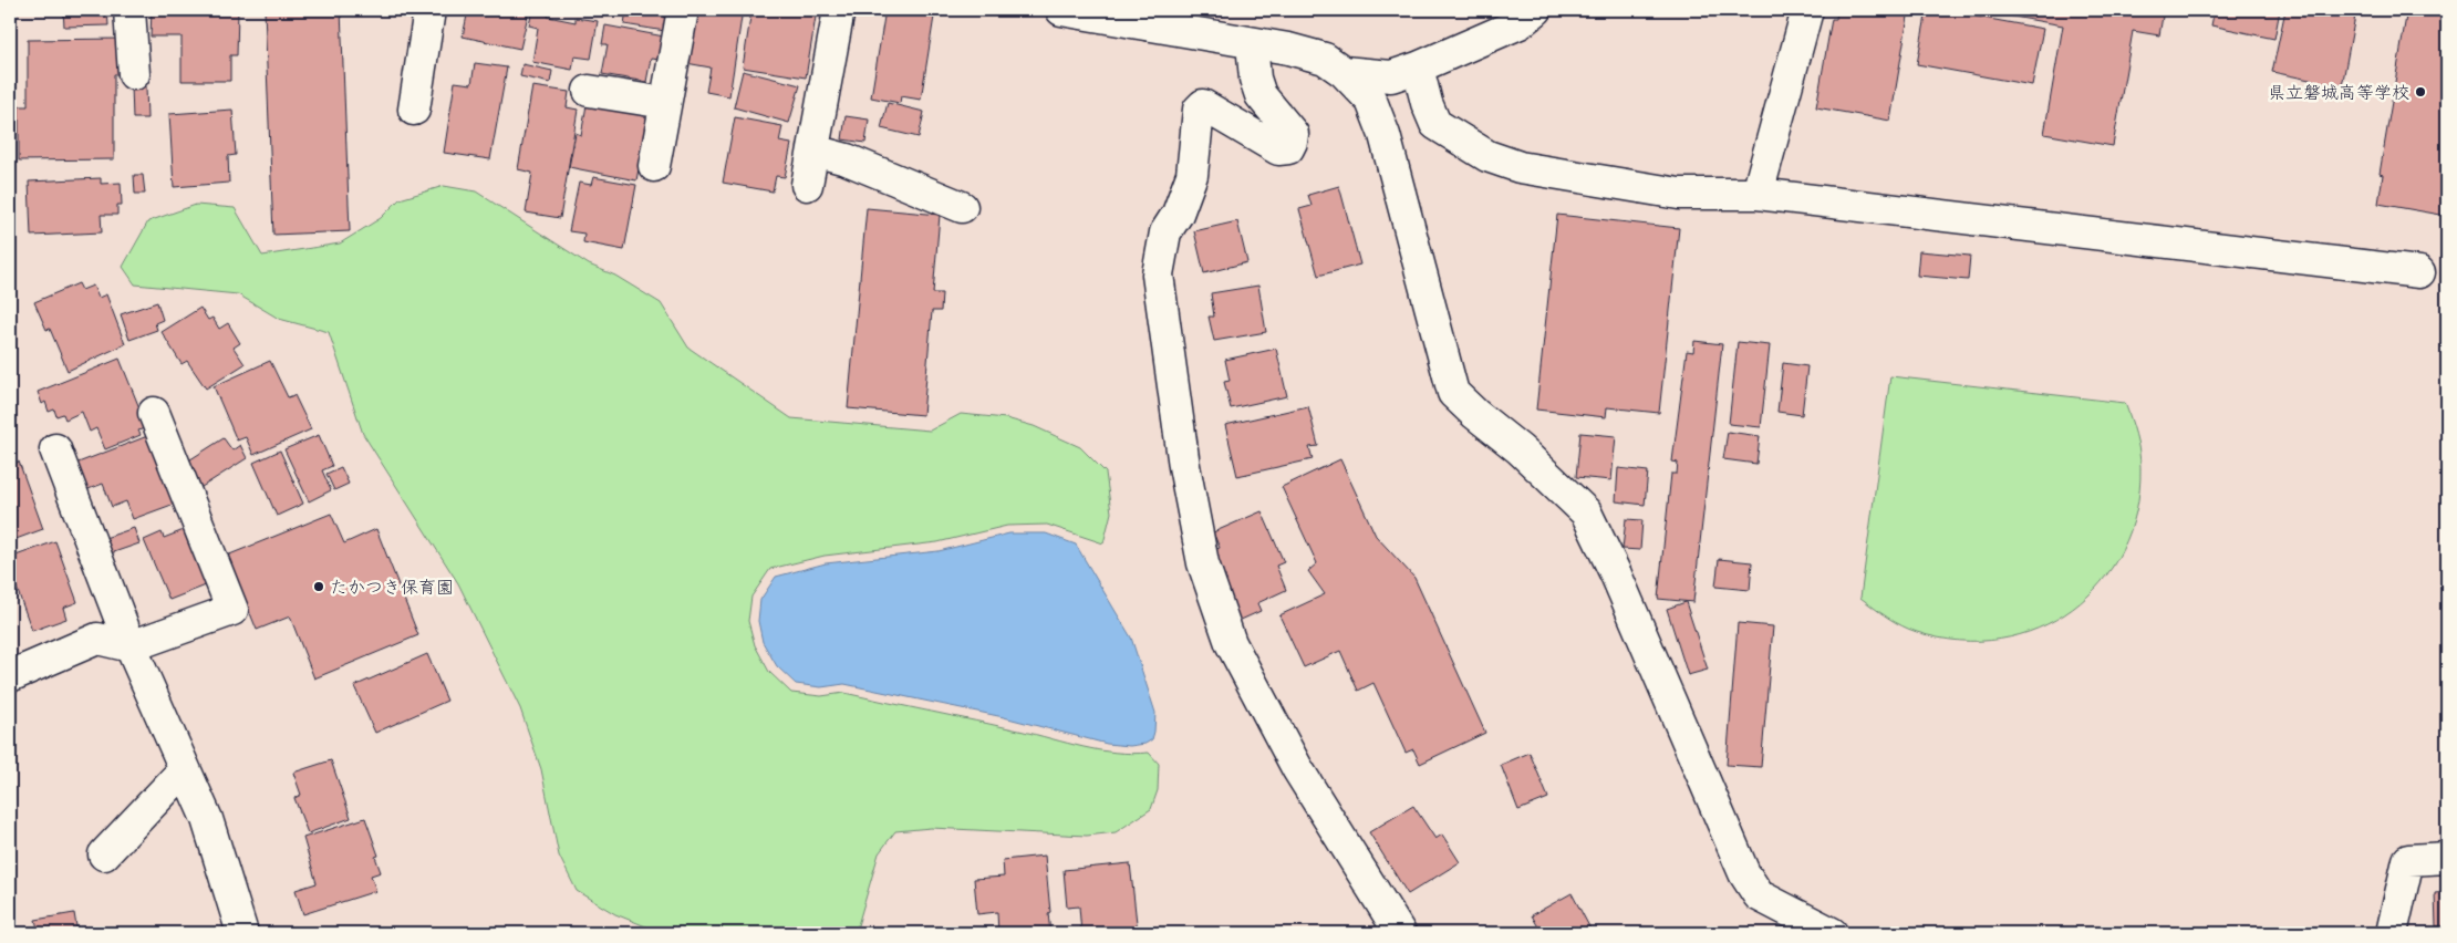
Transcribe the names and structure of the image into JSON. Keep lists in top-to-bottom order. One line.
{"places":["県立磐城高等学校","たかつき保育園"]}
